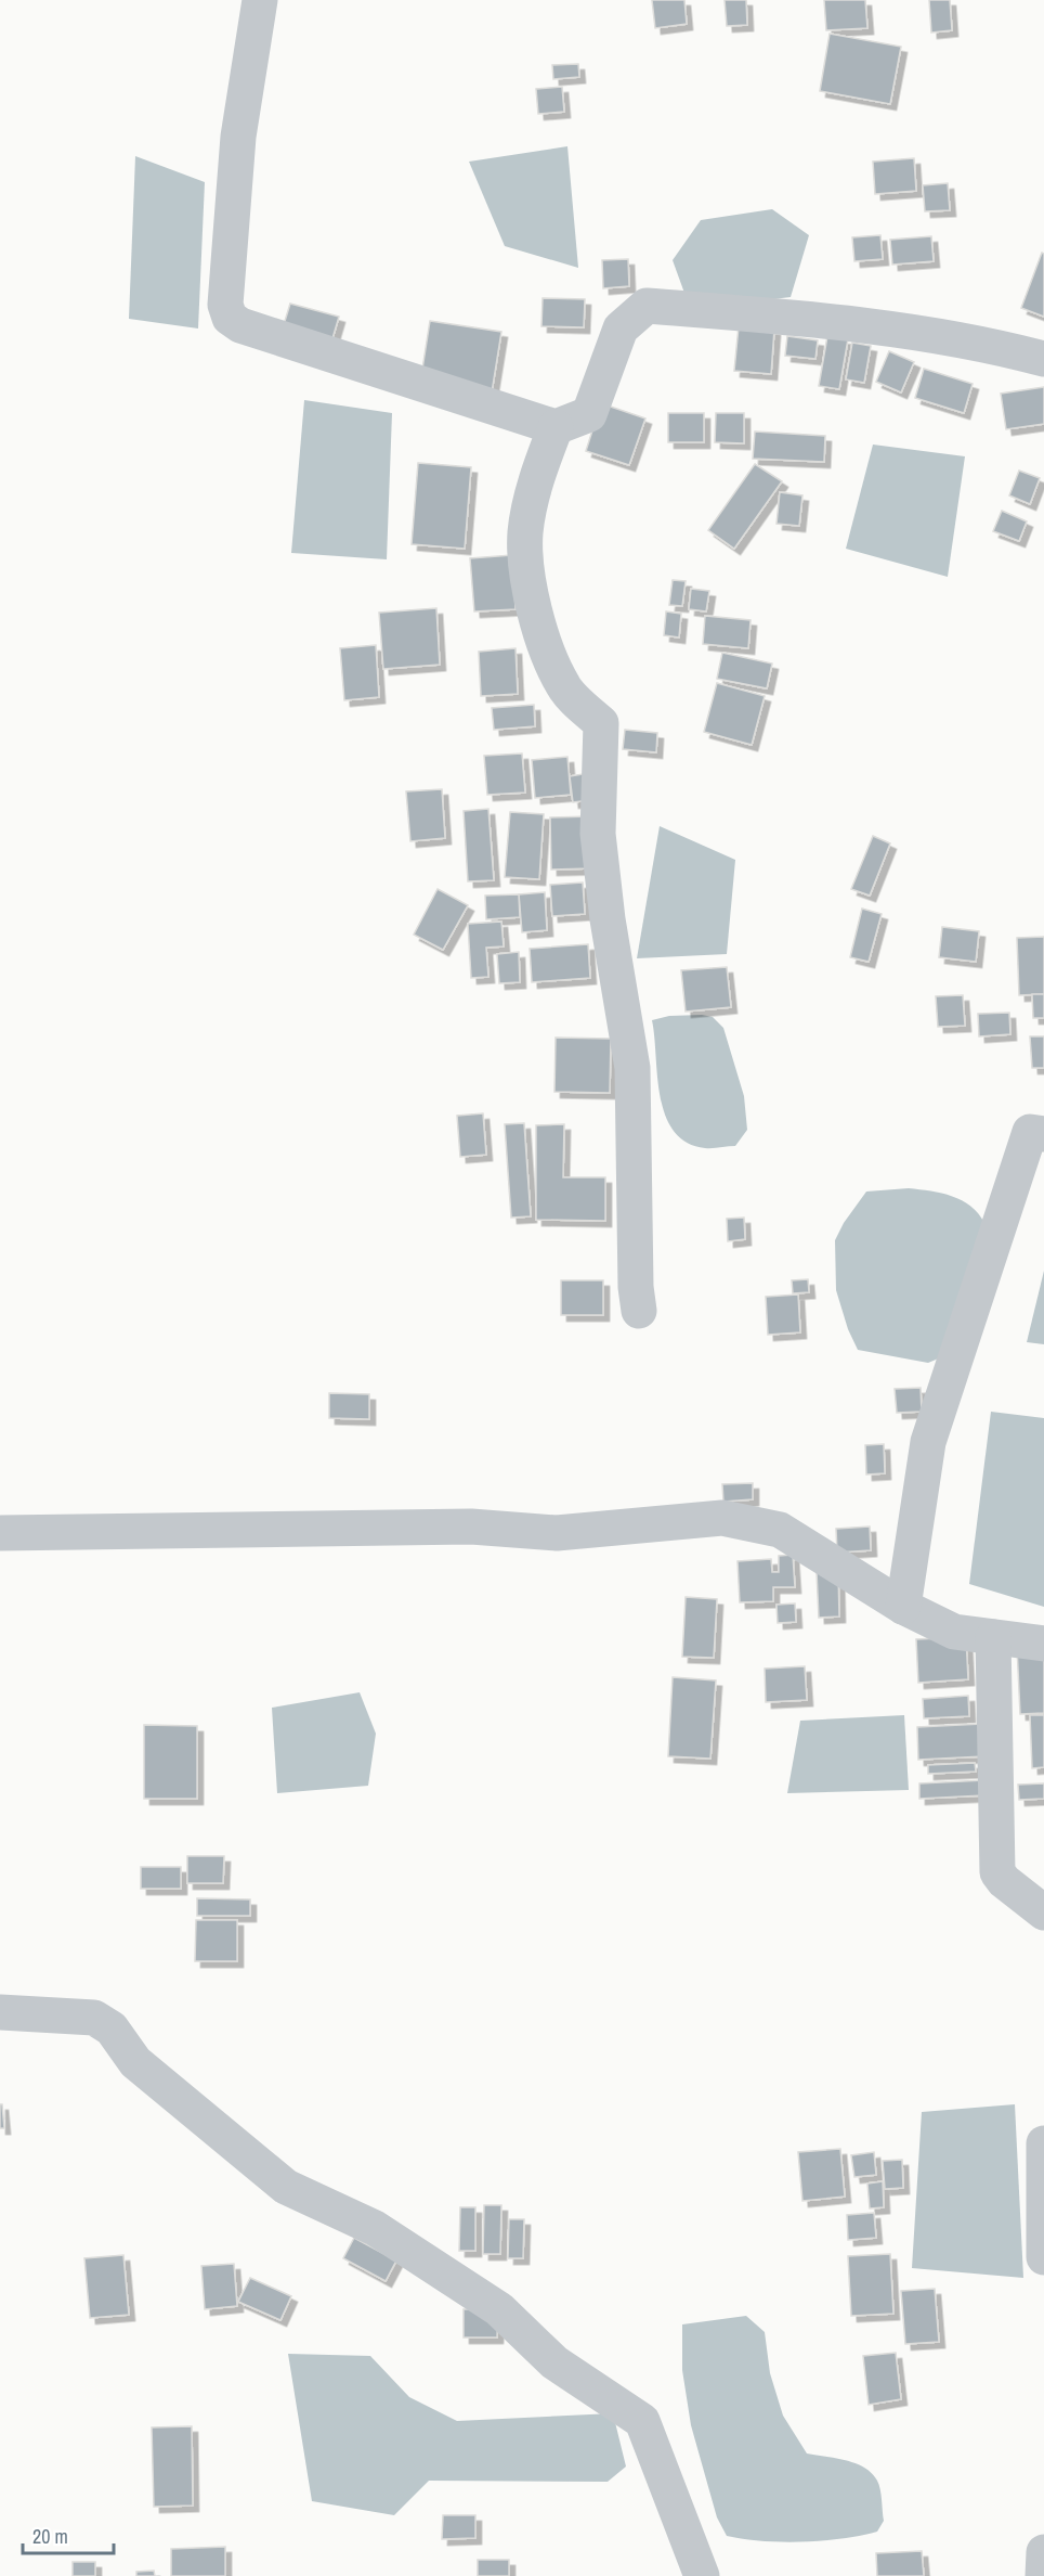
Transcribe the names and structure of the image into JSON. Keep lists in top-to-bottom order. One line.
{"scale_bar":"20 m"}
